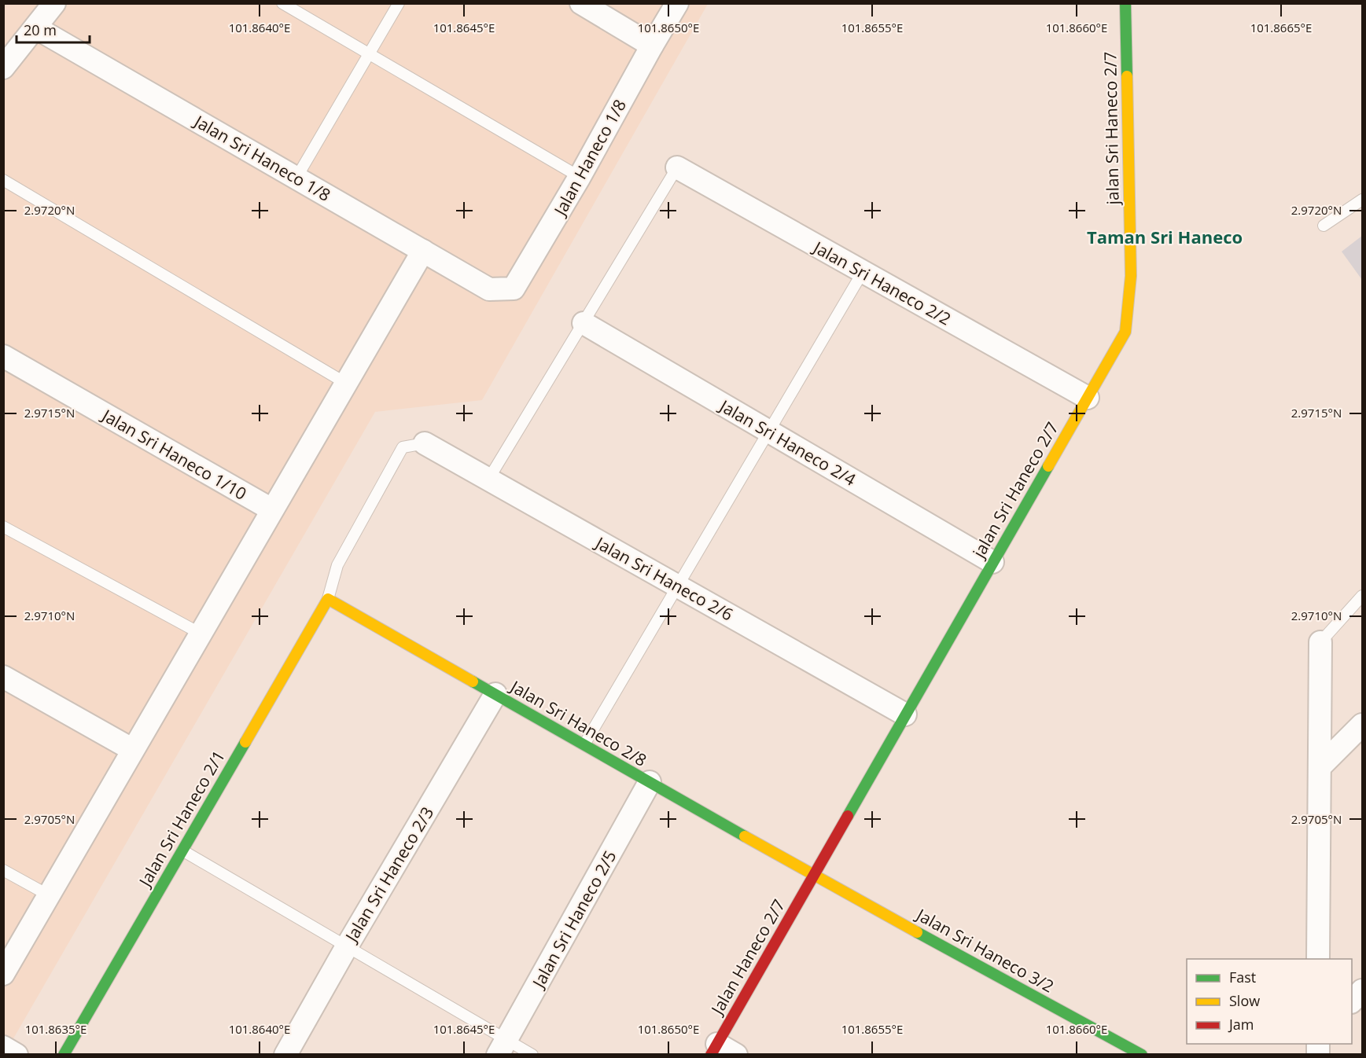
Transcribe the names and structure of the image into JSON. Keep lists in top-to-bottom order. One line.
{"streets":{"street":["jalan Sri Haneco 2/7","Jalan Haneco 1/8","Jalan Sri Haneco 1/8","Jalan Sri Haneco 2/2","Jalan Sri Haneco 2/4","Jalan Sri Haneco 1/10","Jalan Sri Haneco 2/6","Jalan Sri Haneco 2/8","Jalan Sri Haneco 2/1","Jalan Sri Haneco 2/3","Jalan Sri Haneco 2/5","Jalan Sri Haneco 3/2","Jalan Haneco 2/7"]},"crossings":[["jalan Sri Haneco 2/7","Jalan Sri Haneco 2/2"],["jalan Sri Haneco 2/7","Jalan Sri Haneco 2/4"],["jalan Sri Haneco 2/7","Jalan Sri Haneco 2/6"],["jalan Sri Haneco 2/7","Jalan Sri Haneco 2/8"],["jalan Sri Haneco 2/7","Jalan Sri Haneco 3/2"],["jalan Sri Haneco 2/7","Jalan Haneco 2/7"],["Jalan Haneco 1/8","Jalan Sri Haneco 1/8"],["Jalan Sri Haneco 2/8","Jalan Sri Haneco 2/1"],["Jalan Sri Haneco 2/8","Jalan Sri Haneco 2/3"],["Jalan Sri Haneco 2/8","Jalan Sri Haneco 2/5"],["Jalan Sri Haneco 2/8","Jalan Sri Haneco 3/2"],["Jalan Sri Haneco 2/8","Jalan Haneco 2/7"],["Jalan Sri Haneco 3/2","Jalan Haneco 2/7"]],"districts":["Taman Sri Haneco"],"legend":["Fast","Slow","Jam"],"scale_bar":"20 m","coordinates":["101.8640°E","101.8645°E","101.8650°E","101.8655°E","101.8660°E","101.8665°E","2.9720°N","2.9715°N","2.9710°N","2.9705°N","101.8635°E"]}
